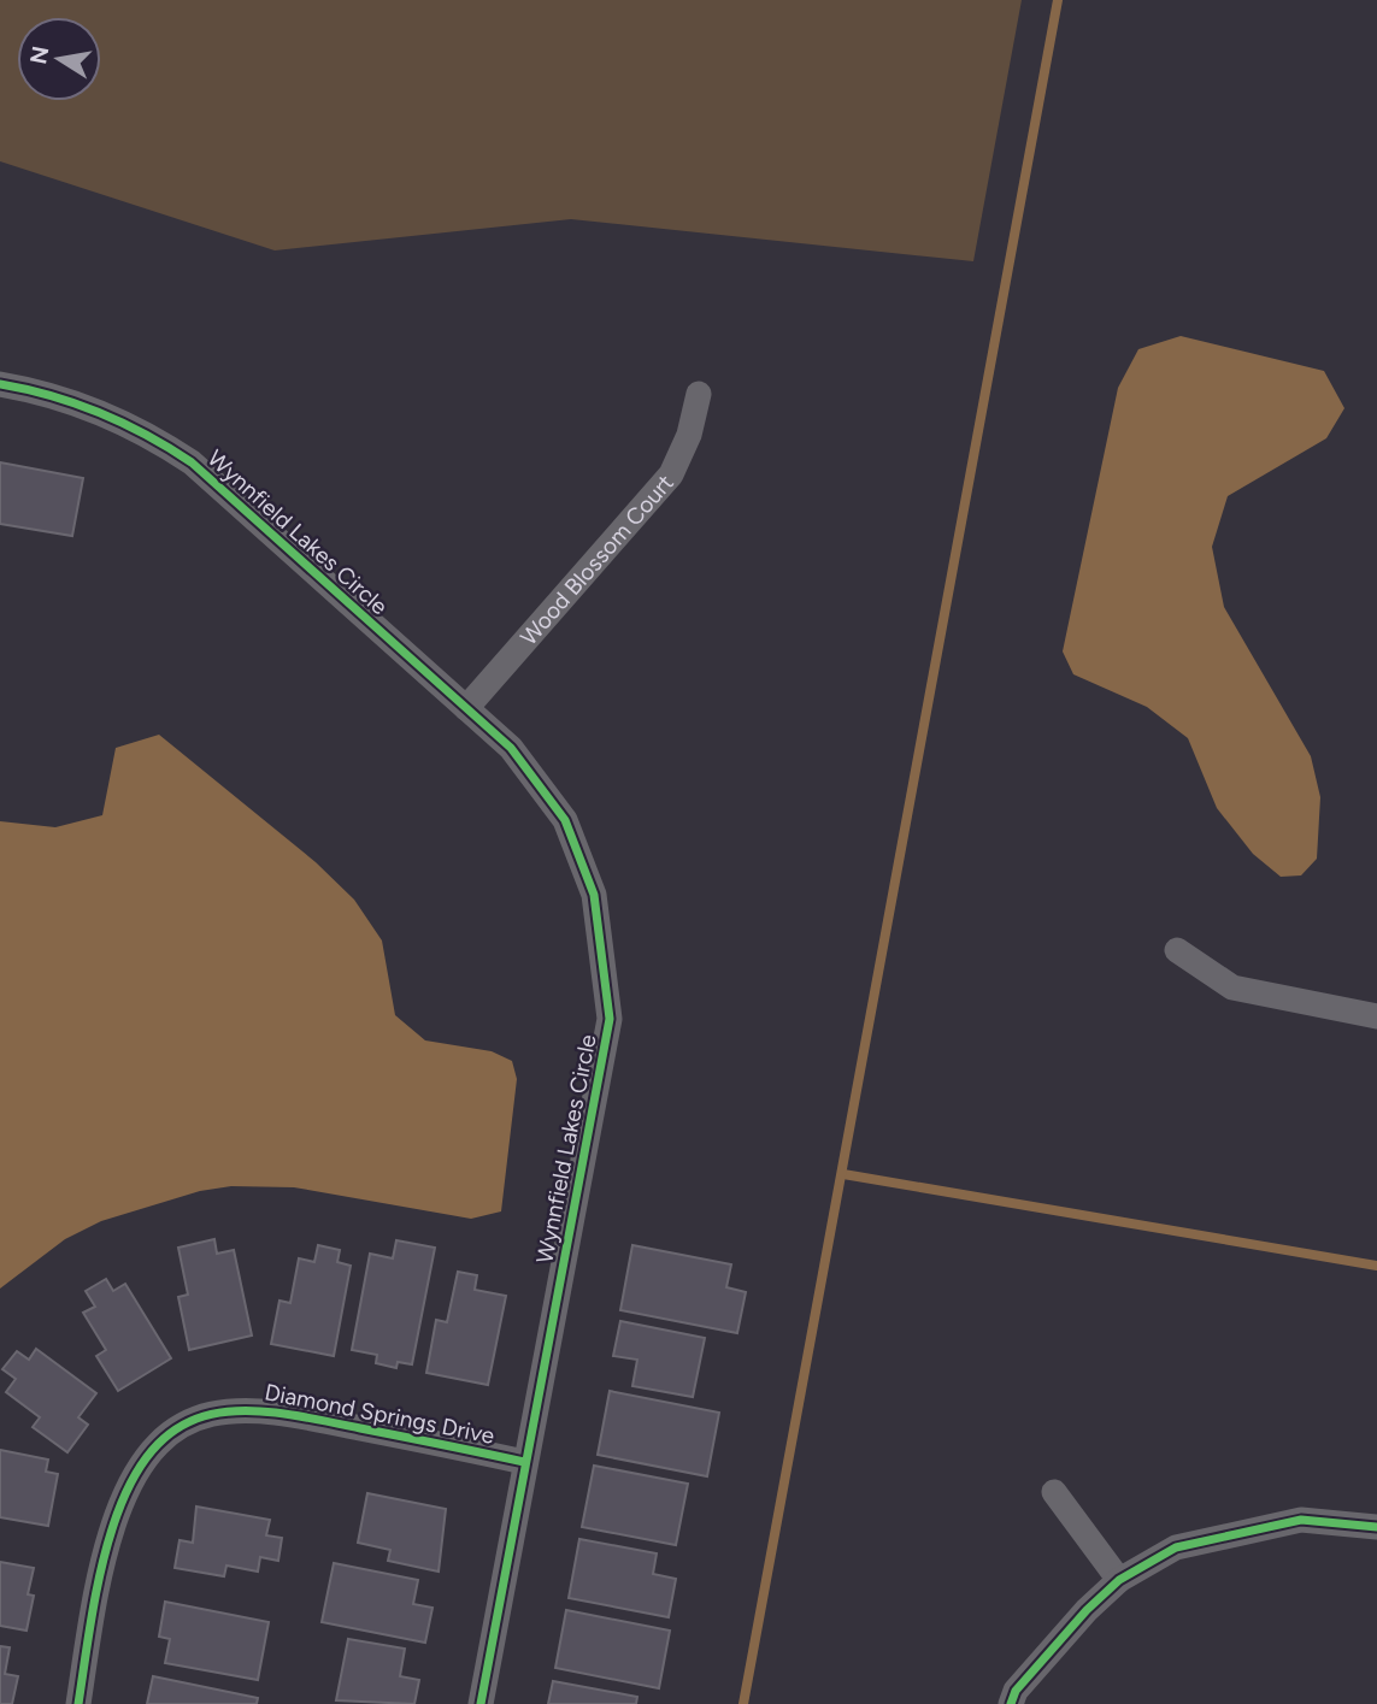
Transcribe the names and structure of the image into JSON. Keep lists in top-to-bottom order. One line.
{"streets":{"street":["Wynnfield Lakes Circle","Wood Blossom Court","Diamond Springs Drive"]},"crossings":[["Wynnfield Lakes Circle","Wood Blossom Court"],["Wynnfield Lakes Circle","Diamond Springs Drive"]],"north":"left"}
